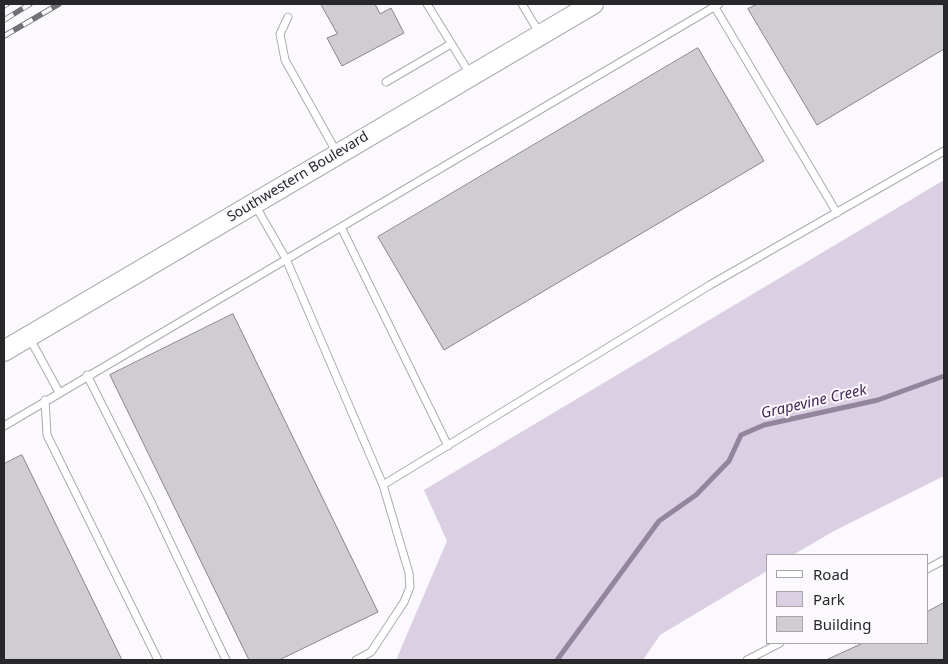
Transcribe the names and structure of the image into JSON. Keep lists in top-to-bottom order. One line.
{"streets":{"street":["Southwestern Boulevard"]},"water":["Grapevine Creek"],"legend":["Road","Park","Building"]}
